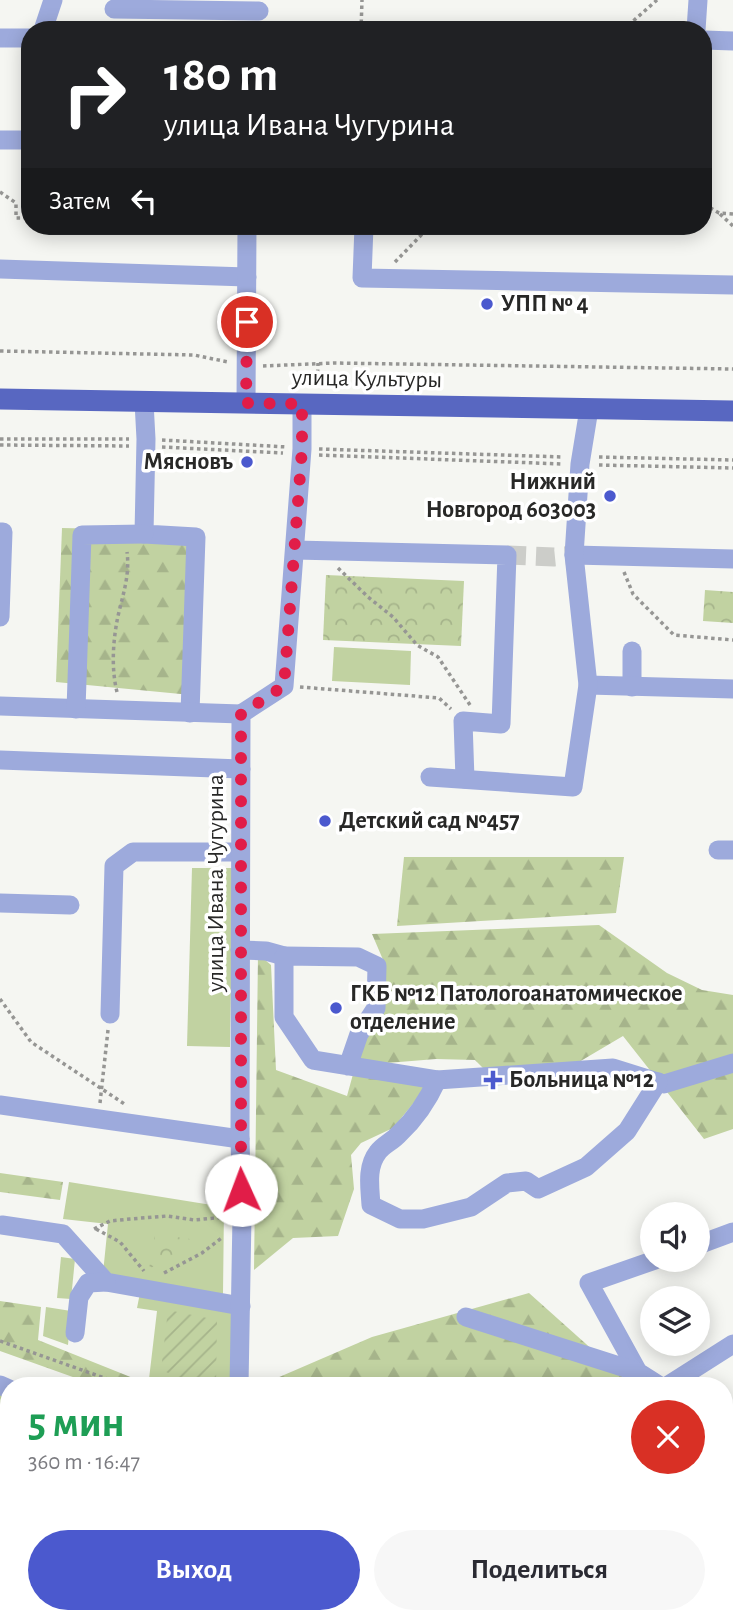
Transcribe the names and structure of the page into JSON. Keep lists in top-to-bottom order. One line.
{"streets":{"main road":["улица Культуры"],"street":["улица Ивана Чугурина"]},"places":{"other":["УПП № 4","Мясновъ","Нижний Новгород 603003","Детский сад №457","ГКБ №12 Патологоанатомическое отделение"],"health":["Больница №12"]},"page":{"turn":["180 m","улица Ивана Чугурина"],"then":"Затем","heading":["5 мин","360 m · 16:47"],"buttons":["Выход","Поделиться"]}}
